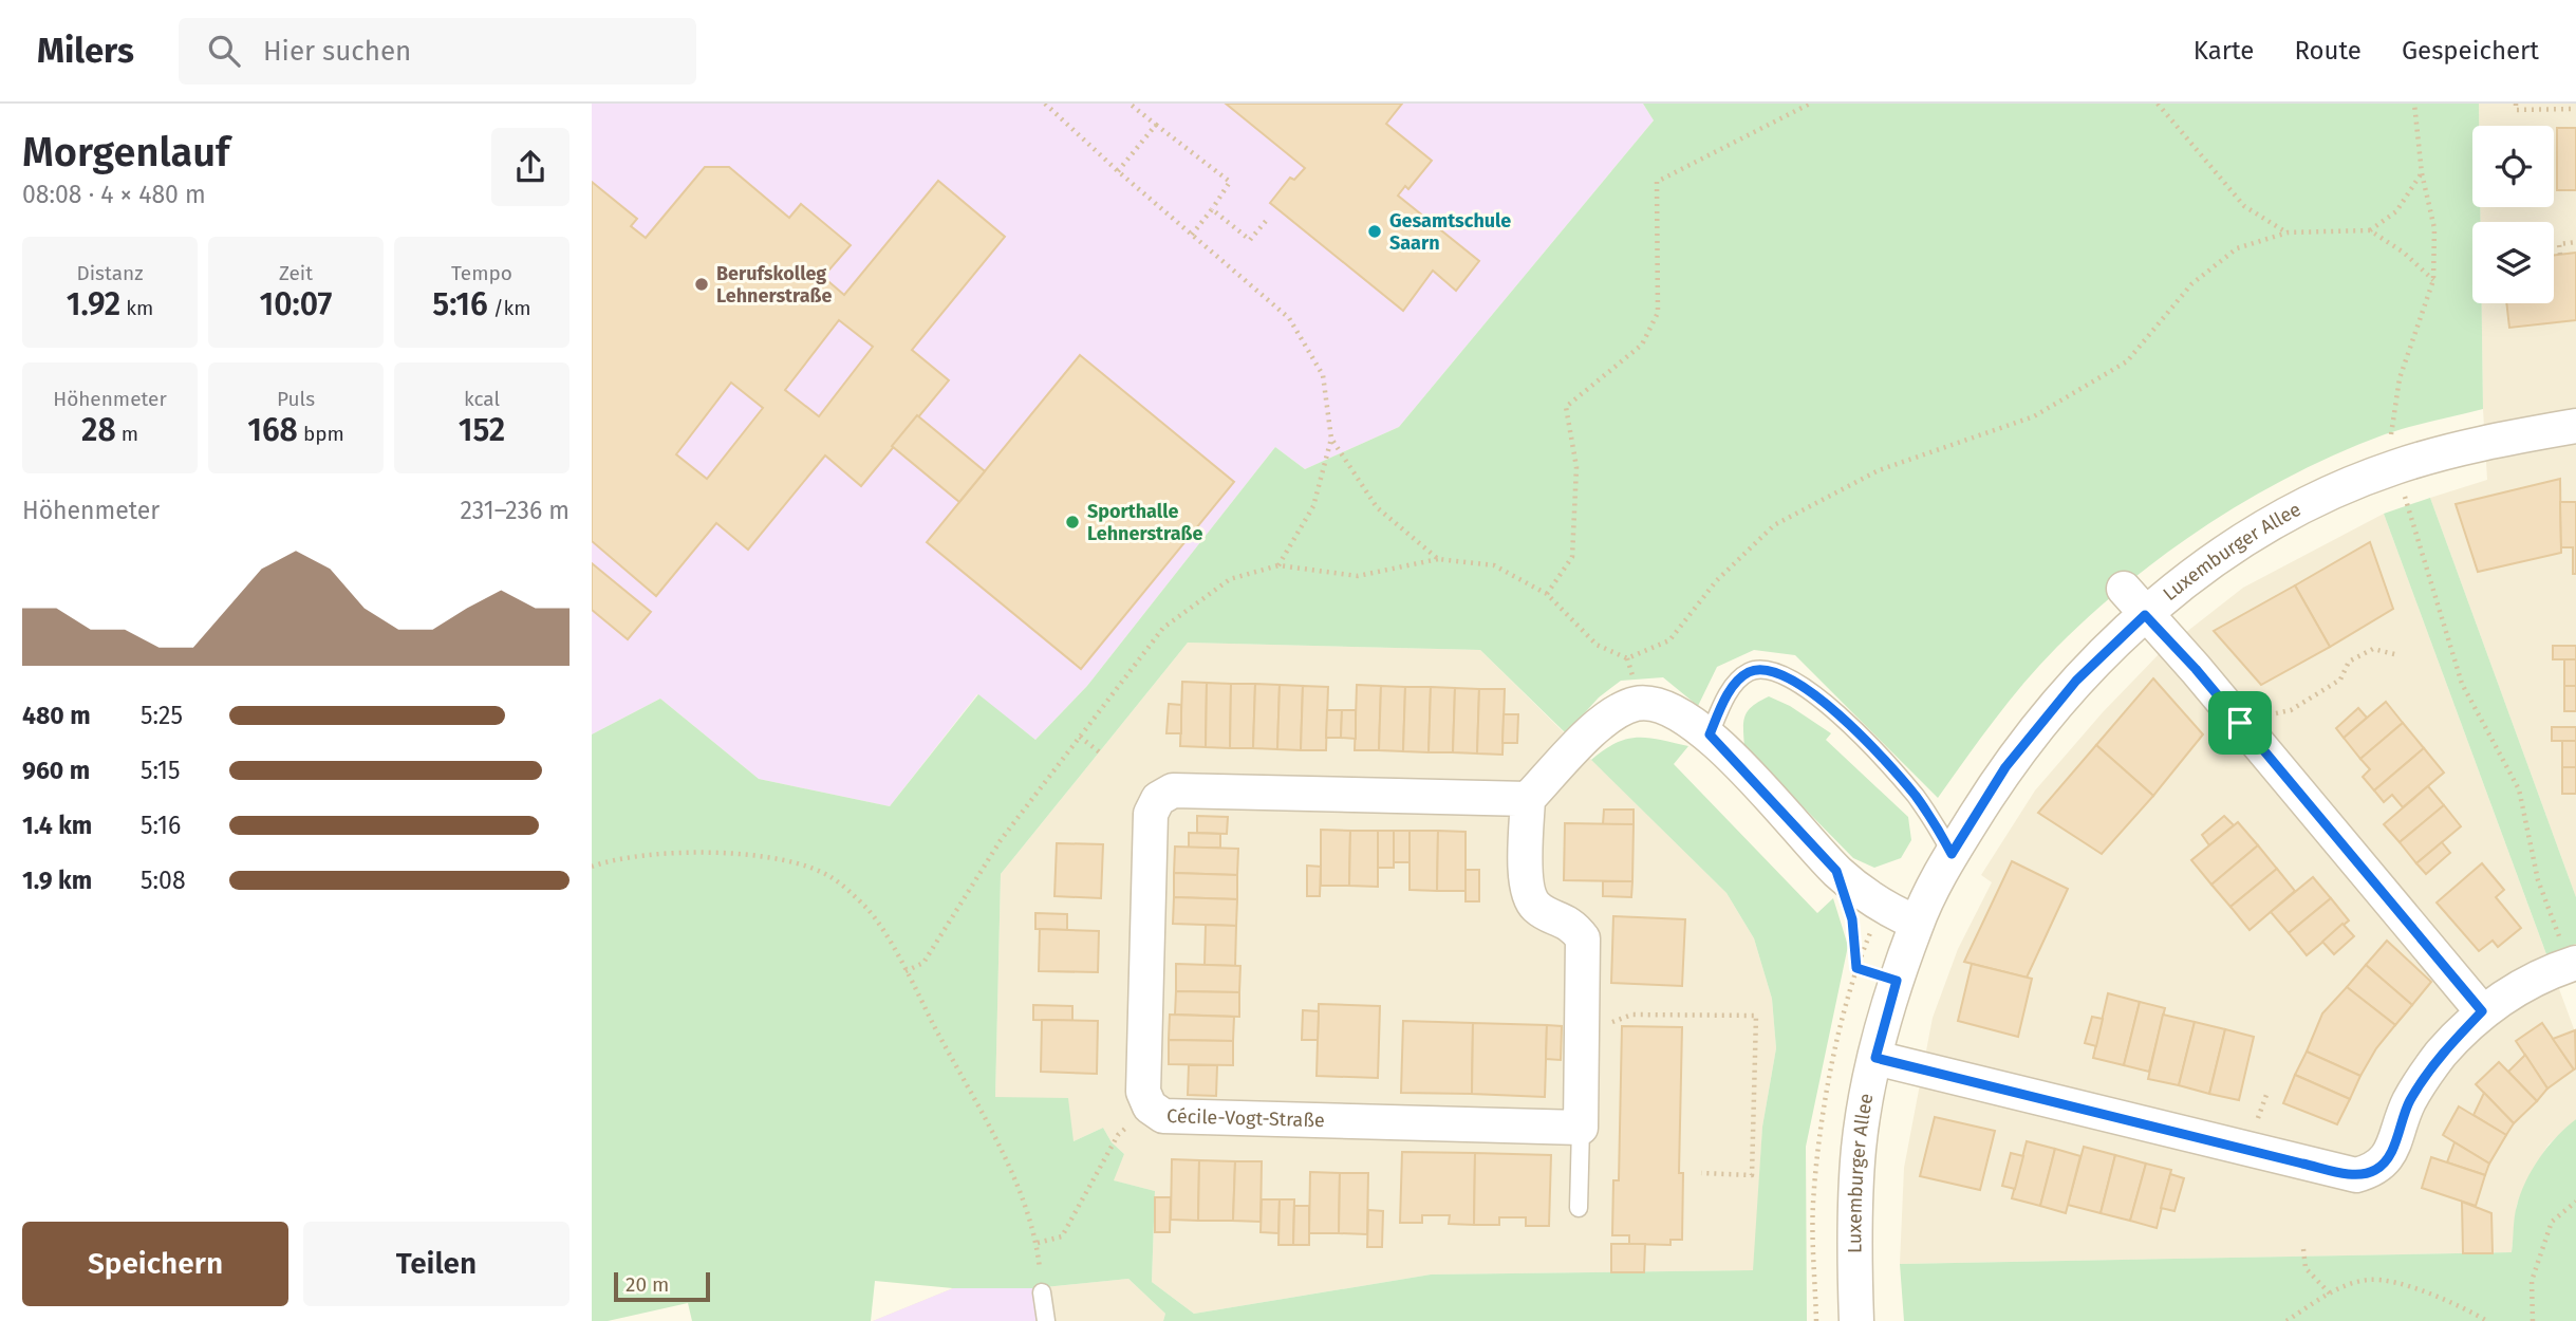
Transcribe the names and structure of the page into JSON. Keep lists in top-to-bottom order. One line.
{"streets":{"street":["Luxemburger Allee","Cécile-Vogt-Straße"]},"places":["Gesamtschule Saarn","Berufskolleg Lehnerstraße","Sporthalle Lehnerstraße"],"scale_bar":"20 m","page":{"header":"Milers","search":"Hier suchen","nav":["Karte","Route","Gespeichert"],"heading":["Morgenlauf","08:08 · 4 × 480 m"],"stats":[["Distanz","1.92 km"],["Zeit","10:07"],["Tempo","5:16 /km"],["Höhenmeter","28 m"],["Puls","168 bpm"],["kcal","152"]],"chart":["Höhenmeter","231–236 m"],"list":[{"name":"480 m","note":"5:25"},{"name":"960 m","note":"5:15"},{"name":"1.4 km","note":"5:16"},{"name":"1.9 km","note":"5:08"}],"buttons":["Speichern","Teilen"],"scale":"20 m"}}
